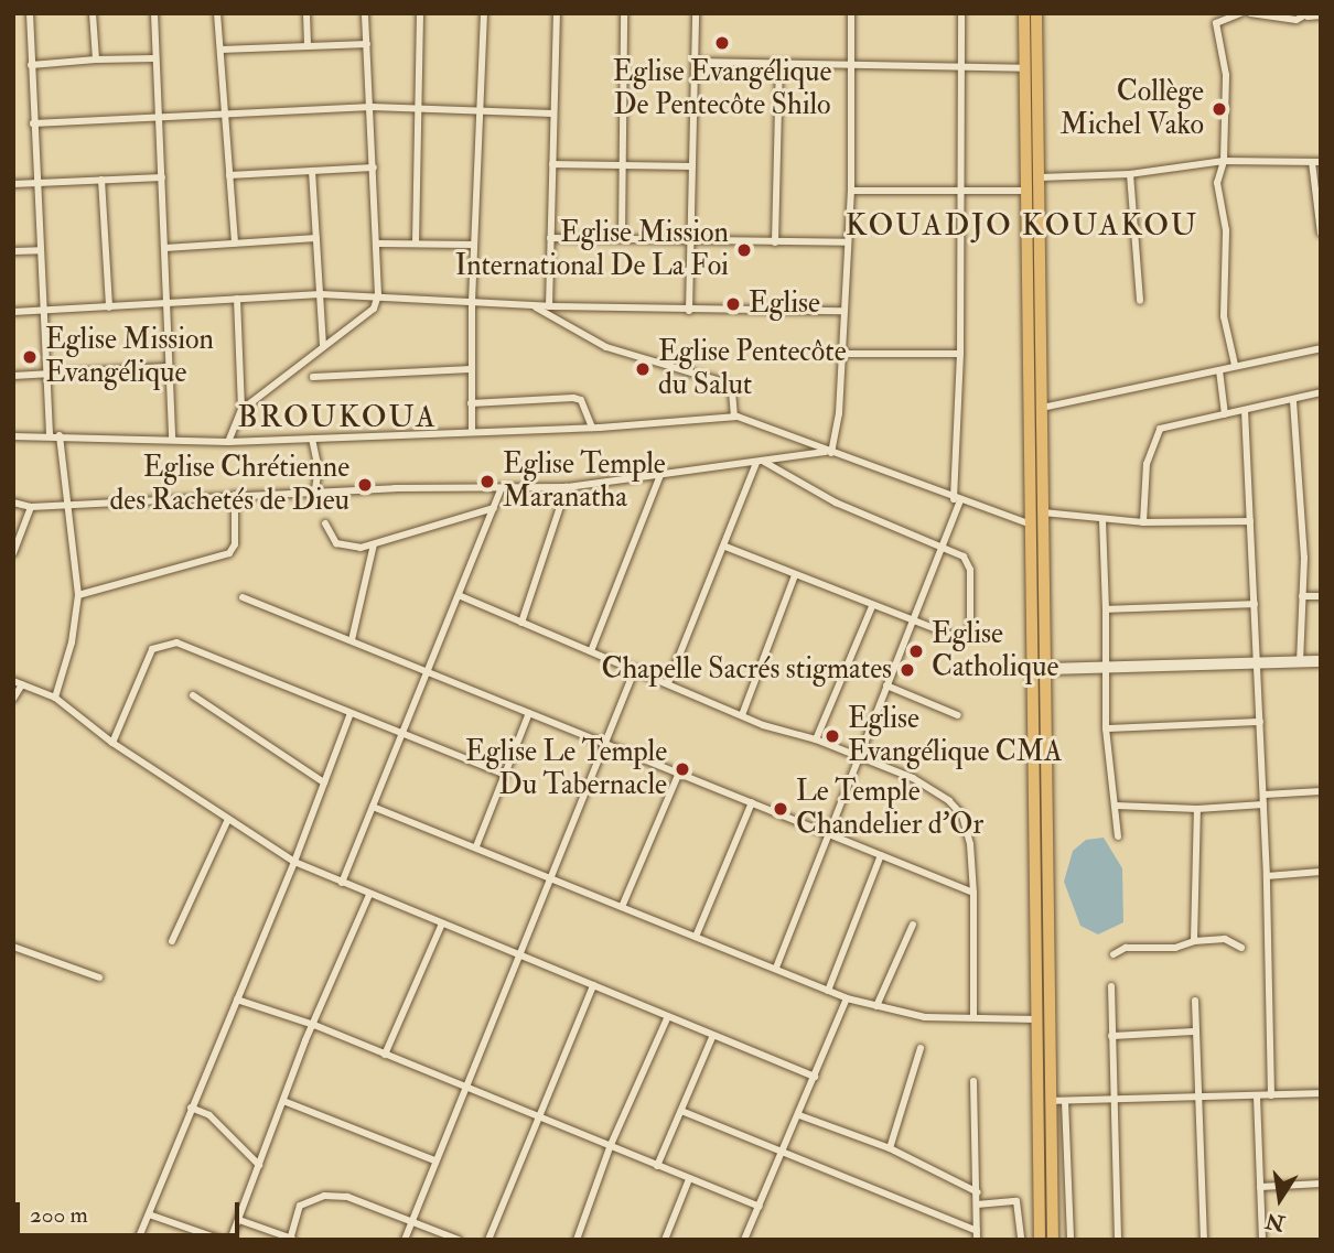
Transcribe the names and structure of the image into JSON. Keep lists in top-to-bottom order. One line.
{"districts":["KOUADJO KOUAKOU","BROUKOUA"],"places":["Eglise Evangélique De Pentecôte Shilo","Collège Michel Vako","Eglise Mission International De La Foi","Eglise","Eglise Mission Evangélique","Eglise Pentecôte du Salut","Eglise Temple Maranatha","Eglise Chrétienne des Rachetés de Dieu","Eglise Catholique","Chapelle Sacrés stigmates","Eglise Evangélique CMA","Eglise Le Temple Du Tabernacle","Le Temple Chandelier d'Or"],"scale_bar":"200 m","north":"bottom"}
